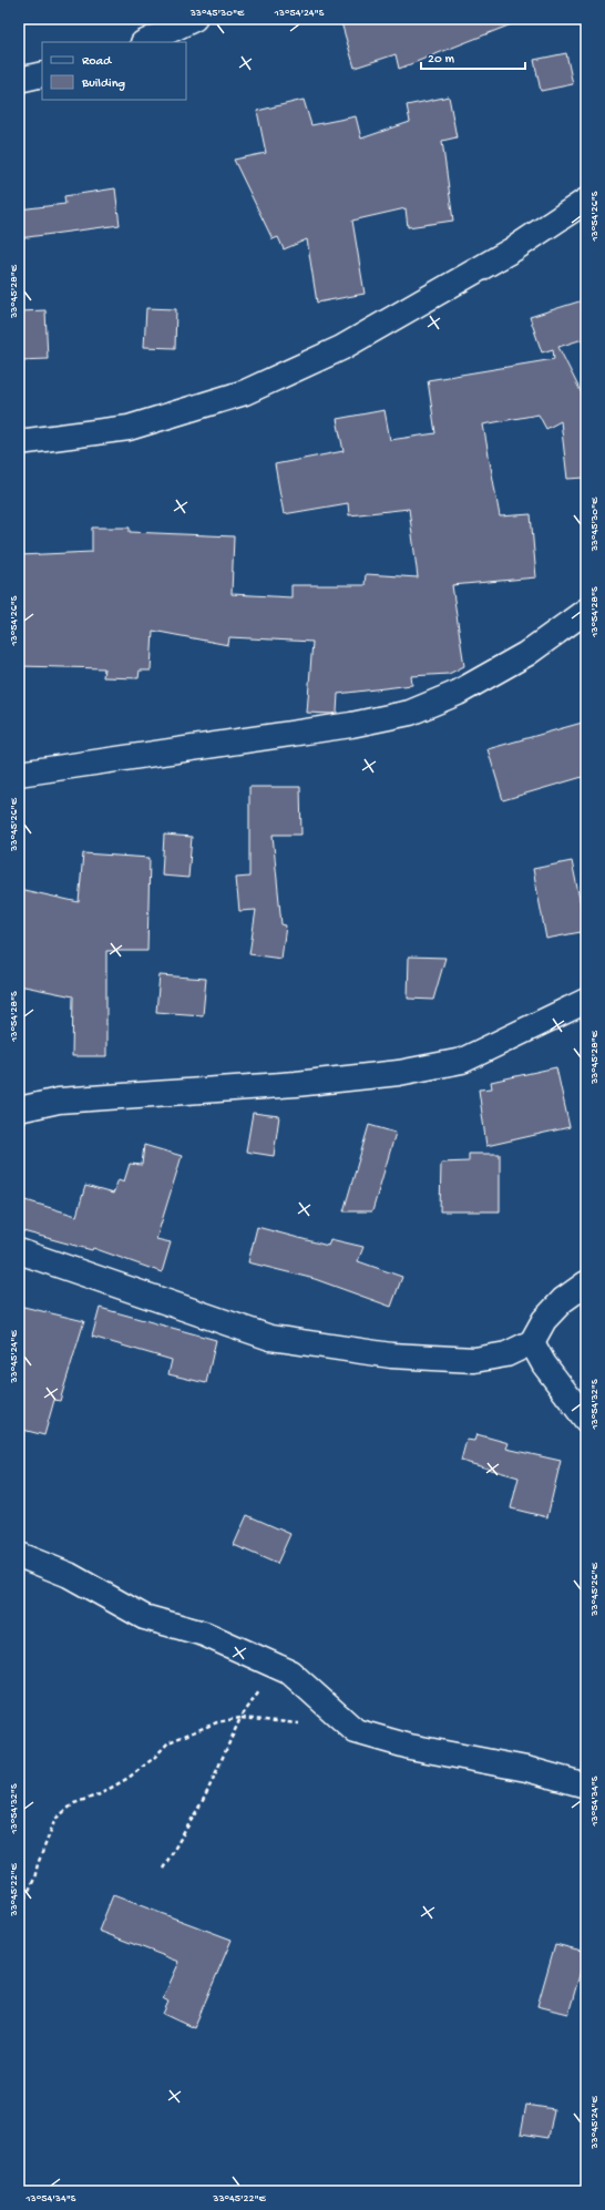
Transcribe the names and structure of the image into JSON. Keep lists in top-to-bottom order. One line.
{"legend":["Road","Building"],"scale_bar":"20 m","coordinates":["33°45'30\"E","13°54'24\"S","13°54'26\"S","33°45'28\"E","13°54'28\"S","33°45'26\"E","33°45'24\"E","13°54'32\"S","13°54'34\"S","33°45'22\"E"]}
